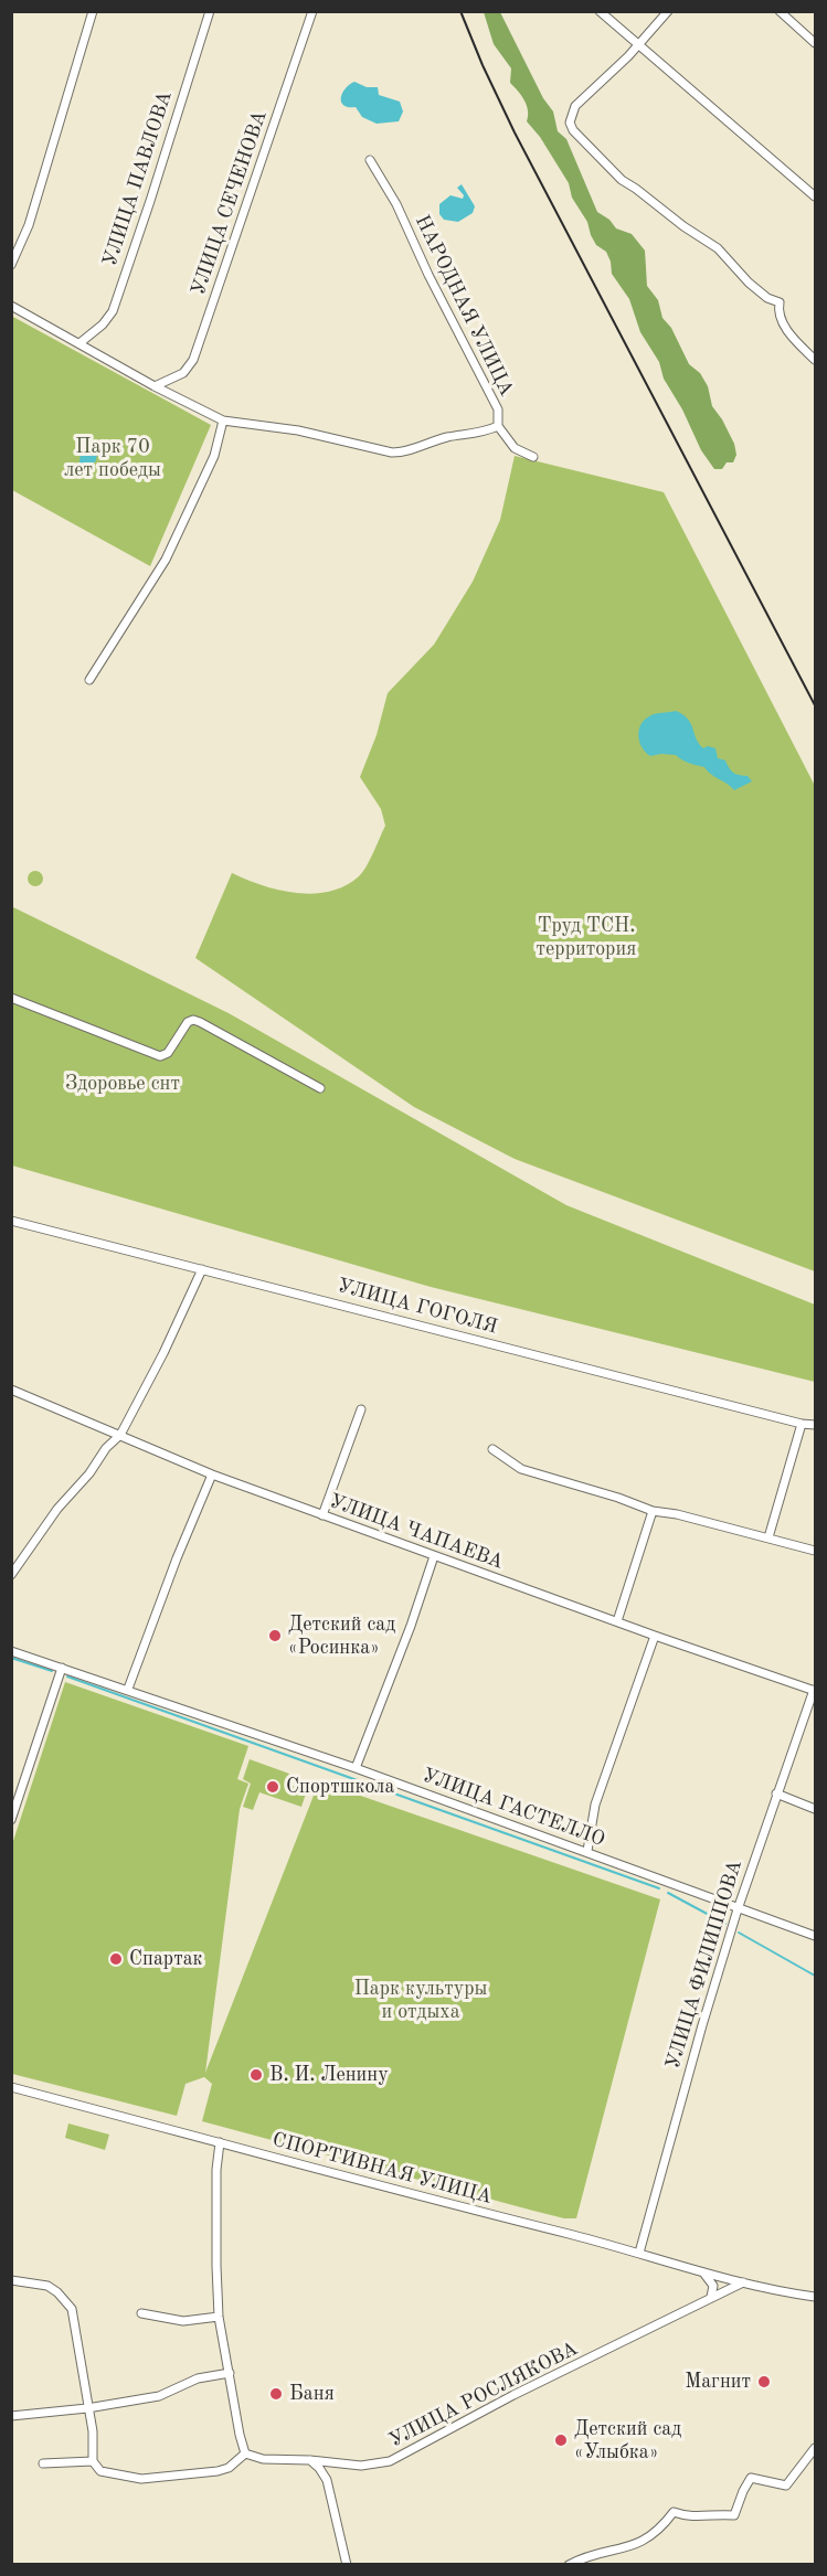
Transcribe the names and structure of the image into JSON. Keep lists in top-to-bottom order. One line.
{"streets":{"street":["УЛИЦА ПАВЛОВА","УЛИЦА СЕЧЕНОВА","НАРОДНАЯ УЛИЦА","УЛИЦА ГОГОЛЯ","УЛИЦА ЧАПАЕВА","УЛИЦА ГАСТЕЛЛО","УЛИЦА ФИЛИППОВА","СПОРТИВНАЯ УЛИЦА","УЛИЦА РОСЛЯКОВА"]},"crossings":[["УЛИЦА ЧАПАЕВА","УЛИЦА ФИЛИППОВА"],["УЛИЦА ГАСТЕЛЛО","УЛИЦА ФИЛИППОВА"],["УЛИЦА ФИЛИППОВА","СПОРТИВНАЯ УЛИЦА"],["СПОРТИВНАЯ УЛИЦА","УЛИЦА РОСЛЯКОВА"]],"parks":["Парк 70 лет победы","Труд ТСН. территория","Здоровье снт","Парк культуры и отдыха"],"places":["Детский сад «Росинка»","Спортшкола","Спартак","В. И. Ленину","Магнит","Баня","Детский сад «Улыбка»"]}
